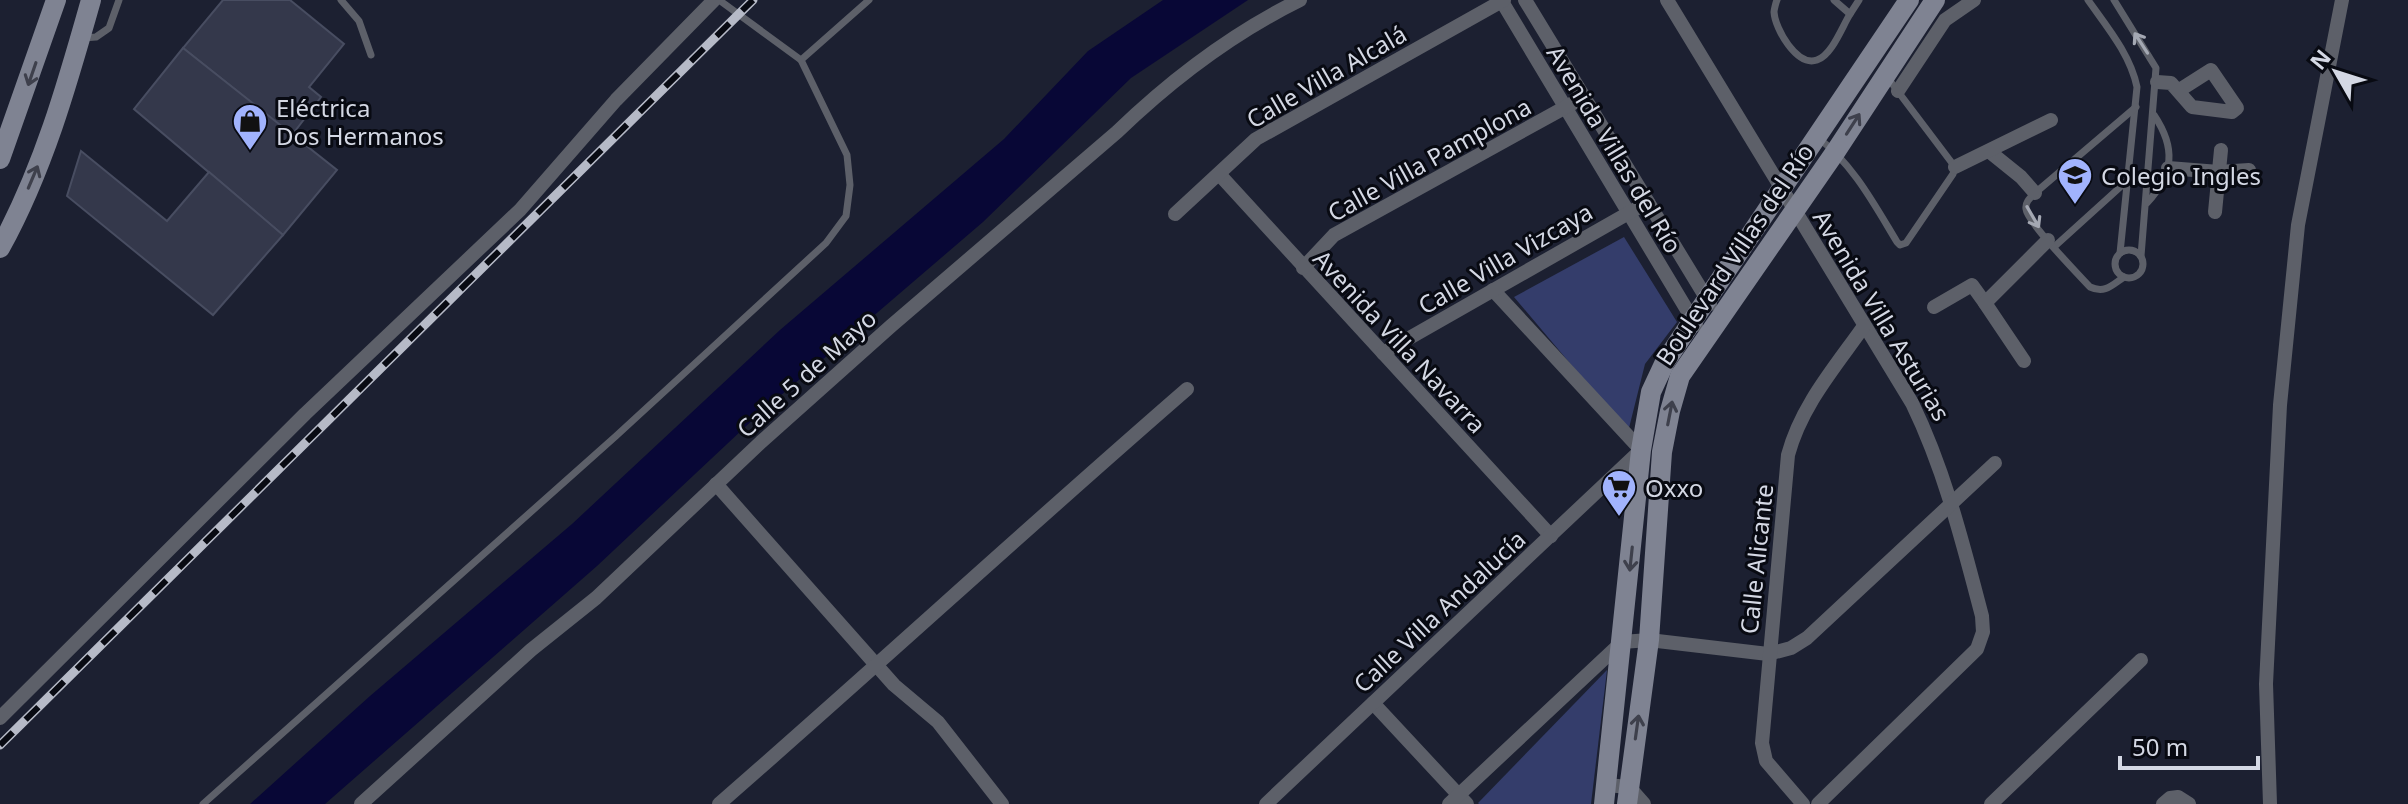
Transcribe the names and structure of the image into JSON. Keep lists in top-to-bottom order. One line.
{"streets":{"street":["Calle Villa Alcalá","Avenida Villas del Río","Calle Villa Pamplona","Boulevard Villas del Río","Calle Villa Vizcaya","Avenida Villa Asturias","Avenida Villa Navarra","Calle 5 de Mayo","Calle Alicante","Calle Villa Andalucía"]},"crossings":[["Calle Villa Alcalá","Avenida Villas del Río"],["Calle Villa Alcalá","Avenida Villa Navarra"],["Avenida Villas del Río","Calle Villa Pamplona"],["Avenida Villas del Río","Boulevard Villas del Río"],["Avenida Villas del Río","Calle Villa Vizcaya"],["Calle Villa Pamplona","Avenida Villa Navarra"],["Boulevard Villas del Río","Avenida Villa Asturias"],["Boulevard Villas del Río","Calle Villa Andalucía"],["Calle Villa Vizcaya","Avenida Villa Navarra"],["Avenida Villa Asturias","Calle Alicante"],["Avenida Villa Navarra","Calle Villa Andalucía"]],"places":{"shop":["Eléctrica Dos Hermanos"],"school or university":["Colegio Ingles"],"supermarket":["Oxxo"]},"scale_bar":"50 m","north":"top left"}
